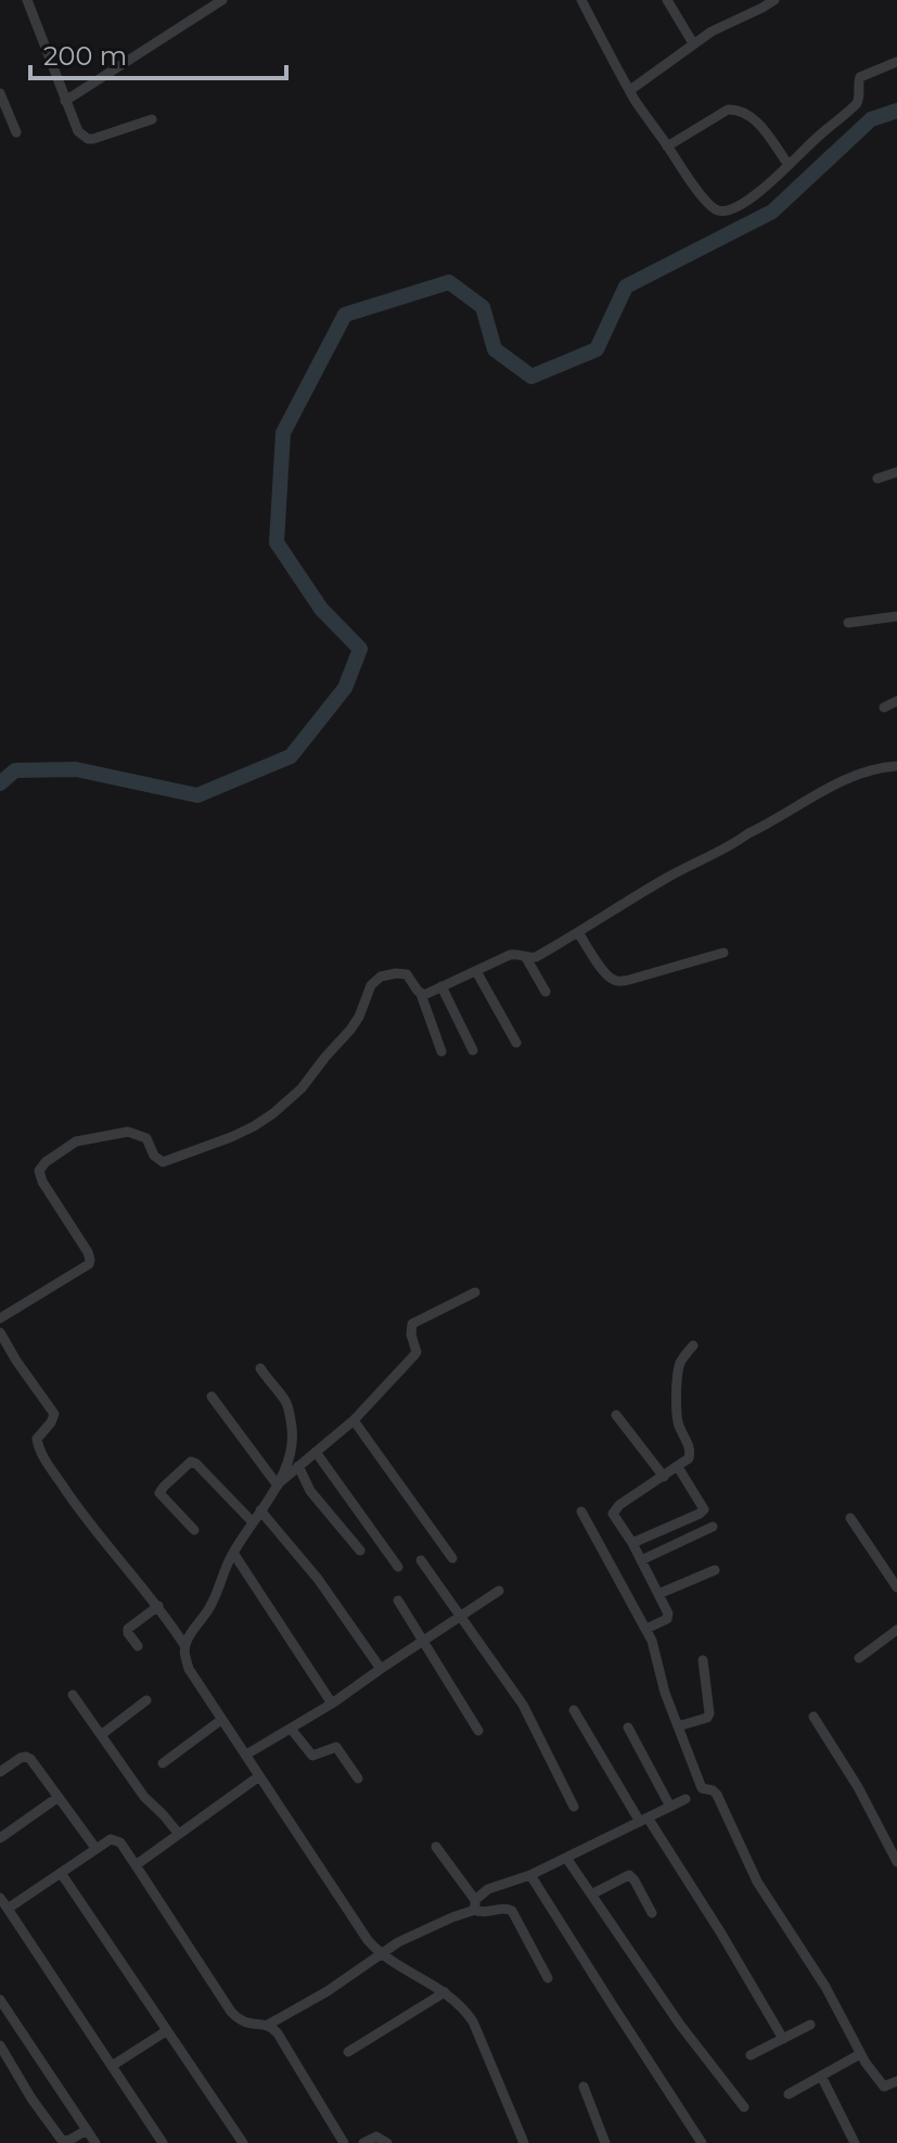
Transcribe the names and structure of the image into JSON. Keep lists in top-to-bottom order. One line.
{"scale_bar":"200 m"}
